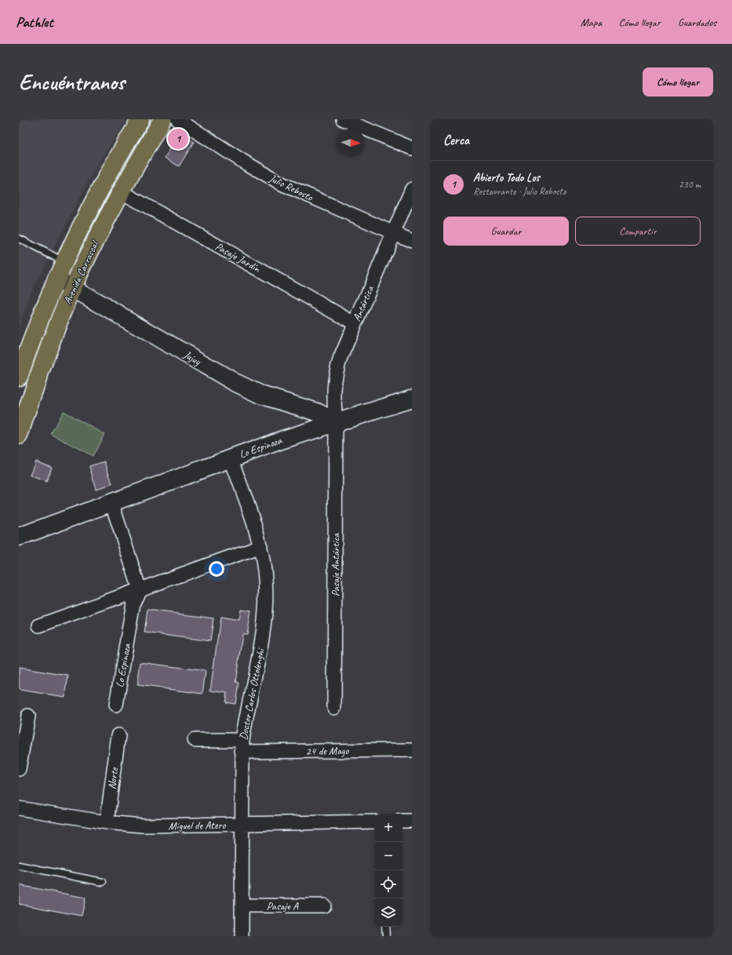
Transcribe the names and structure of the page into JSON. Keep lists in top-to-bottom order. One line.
{"streets":{"main road":["Avenida Carrascal","Jujuy","Lo Espinoza"],"street":["Julio Rebosto","Pasaje Jardín","Antártica","Pasaje Antártica","Doctor Carlos Ottolenghi","24 de Mayo","Norte","Miguel de Atero","Pasaje A"]},"crossings":[["Julio Rebosto","Antártica"],["Pasaje Jardín","Avenida Carrascal"],["Pasaje Jardín","Antártica"],["Avenida Carrascal","Jujuy"],["Antártica","Jujuy"],["Antártica","Lo Espinoza"],["Antártica","Pasaje Antártica"],["Jujuy","Lo Espinoza"],["Jujuy","Pasaje Antártica"],["Lo Espinoza","Pasaje Antártica"],["Lo Espinoza","Doctor Carlos Ottolenghi"],["Doctor Carlos Ottolenghi","24 de Mayo"],["Doctor Carlos Ottolenghi","Miguel de Atero"],["Doctor Carlos Ottolenghi","Pasaje A"],["Norte","Miguel de Atero"]],"north":"right","page":{"header":"Pathlet","nav":["Mapa","Cómo llegar","Guardados"],"buttons":["Cómo llegar",["Guardar","Compartir"]],"title":"Encuéntranos","heading":"Cerca","pins":"1","list":[{"mark":"1","name":"Abierto Todo Los","note":"Restaurante · Julio Rebosto","value":"230 m"}],"map_buttons":["+","−"]}}
